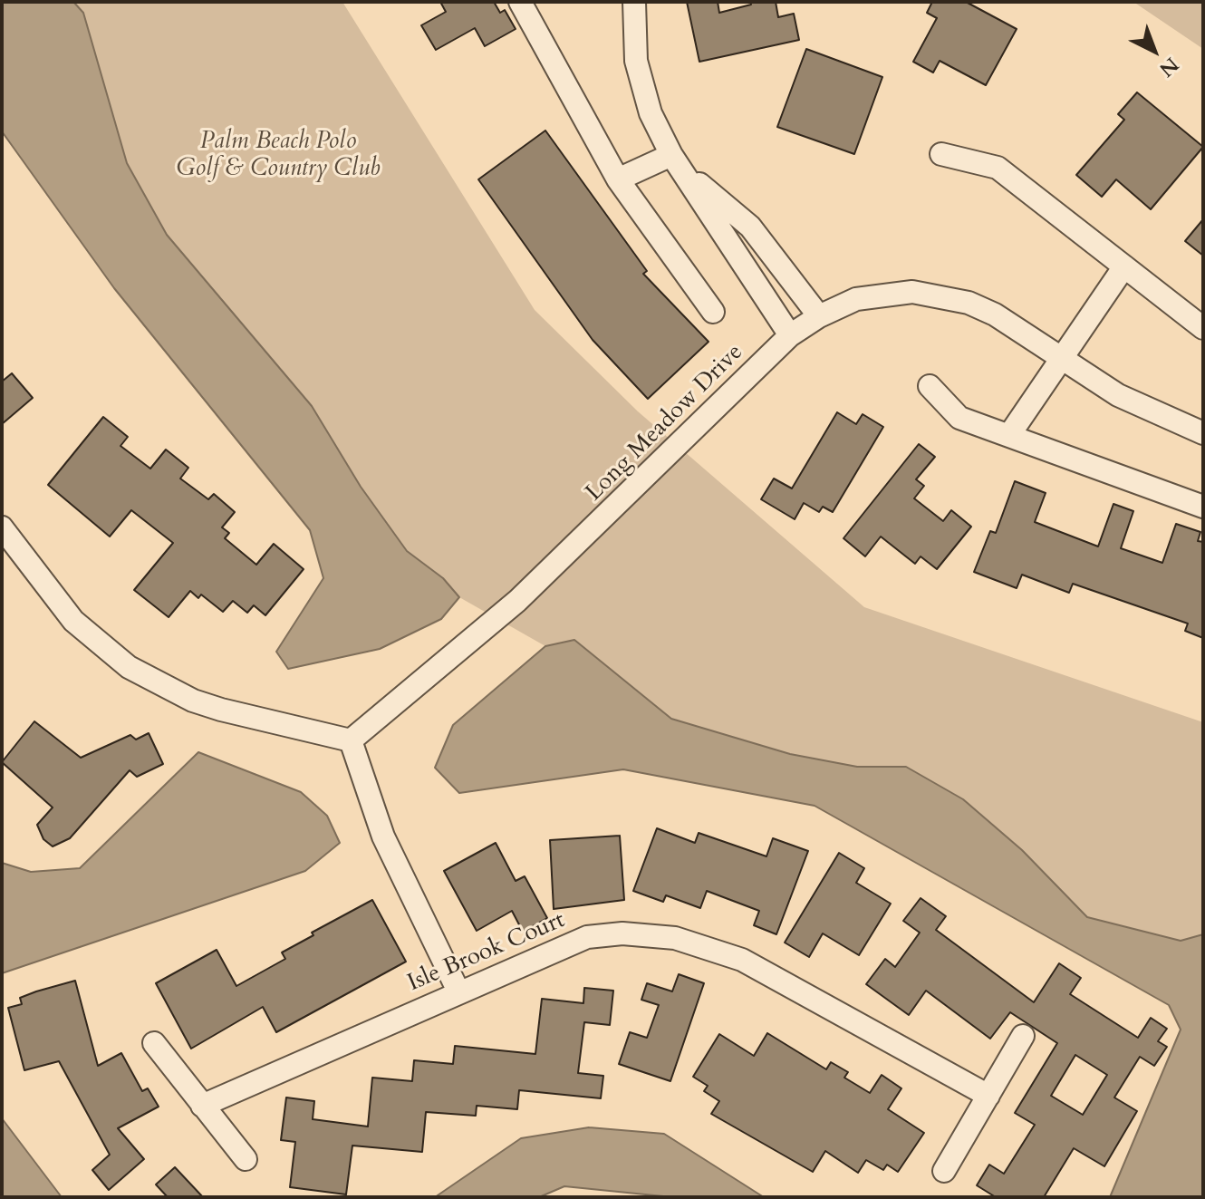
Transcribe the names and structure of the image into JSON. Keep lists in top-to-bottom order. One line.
{"streets":{"street":["Long Meadow Drive","Isle Brook Court"]},"parks":["Palm Beach Polo Golf & Country Club"],"north":"bottom right"}
